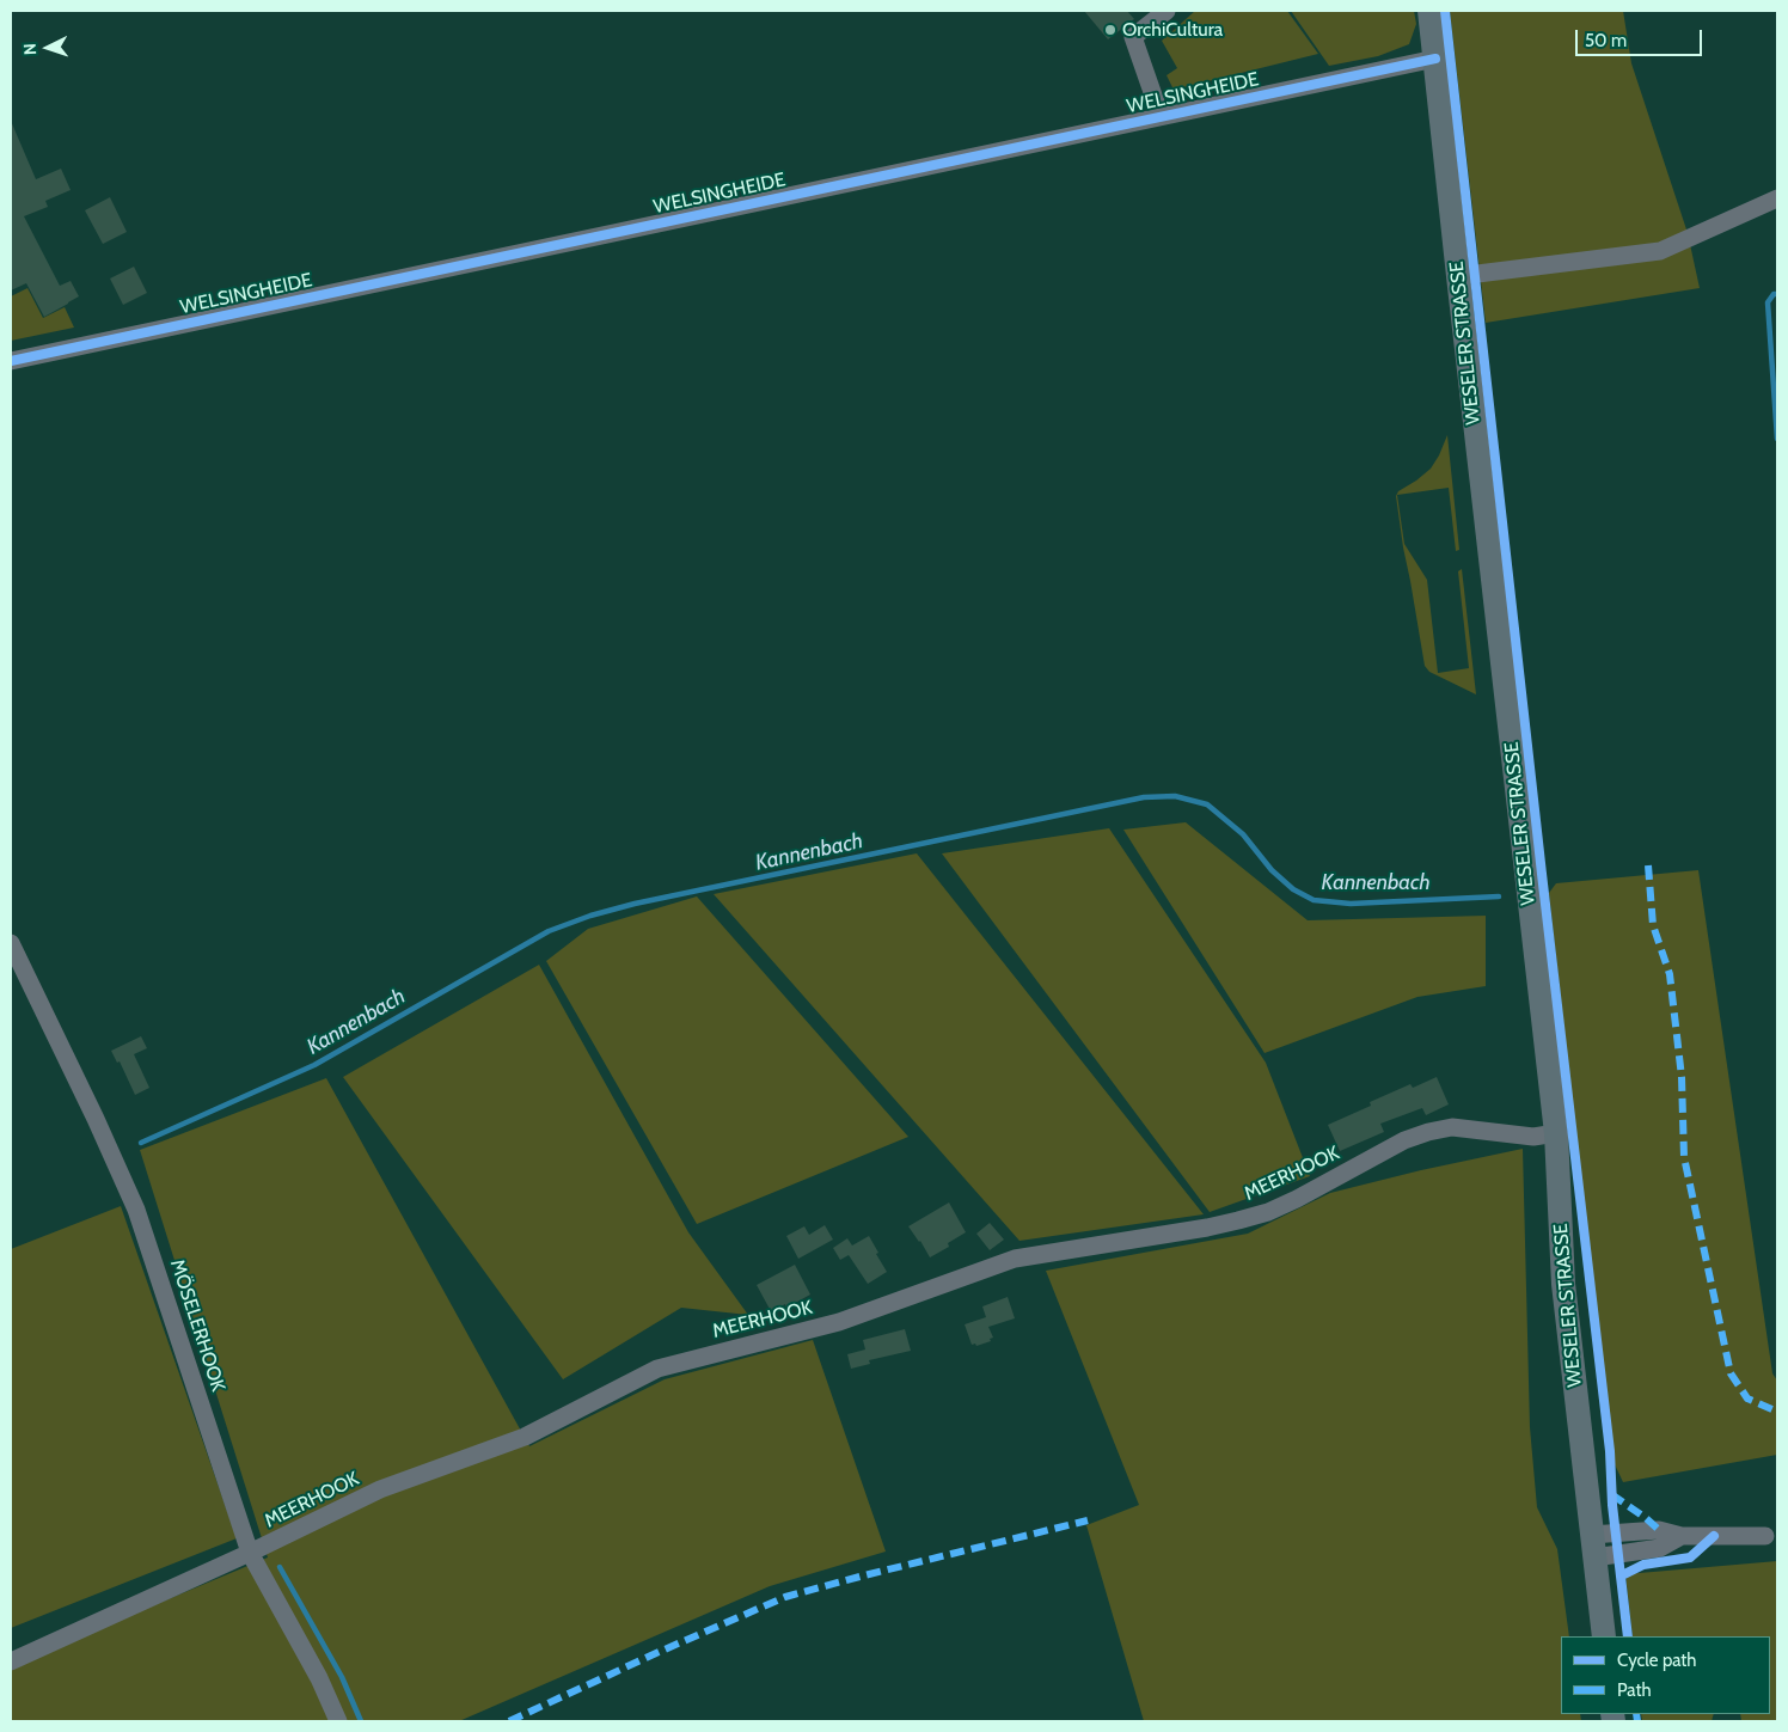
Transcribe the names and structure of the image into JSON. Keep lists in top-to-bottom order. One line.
{"streets":{"main road":["WESELER STRASSE"],"street":["WELSINGHEIDE","MEERHOOK","MÖSELERHOOK"]},"crossings":[["WELSINGHEIDE","WESELER STRASSE"],["WESELER STRASSE","MEERHOOK"],["MEERHOOK","MÖSELERHOOK"]],"water":["Kannenbach"],"places":["OrchiCultura"],"legend":["Cycle path","Path"],"scale_bar":"50 m","north":"left"}
